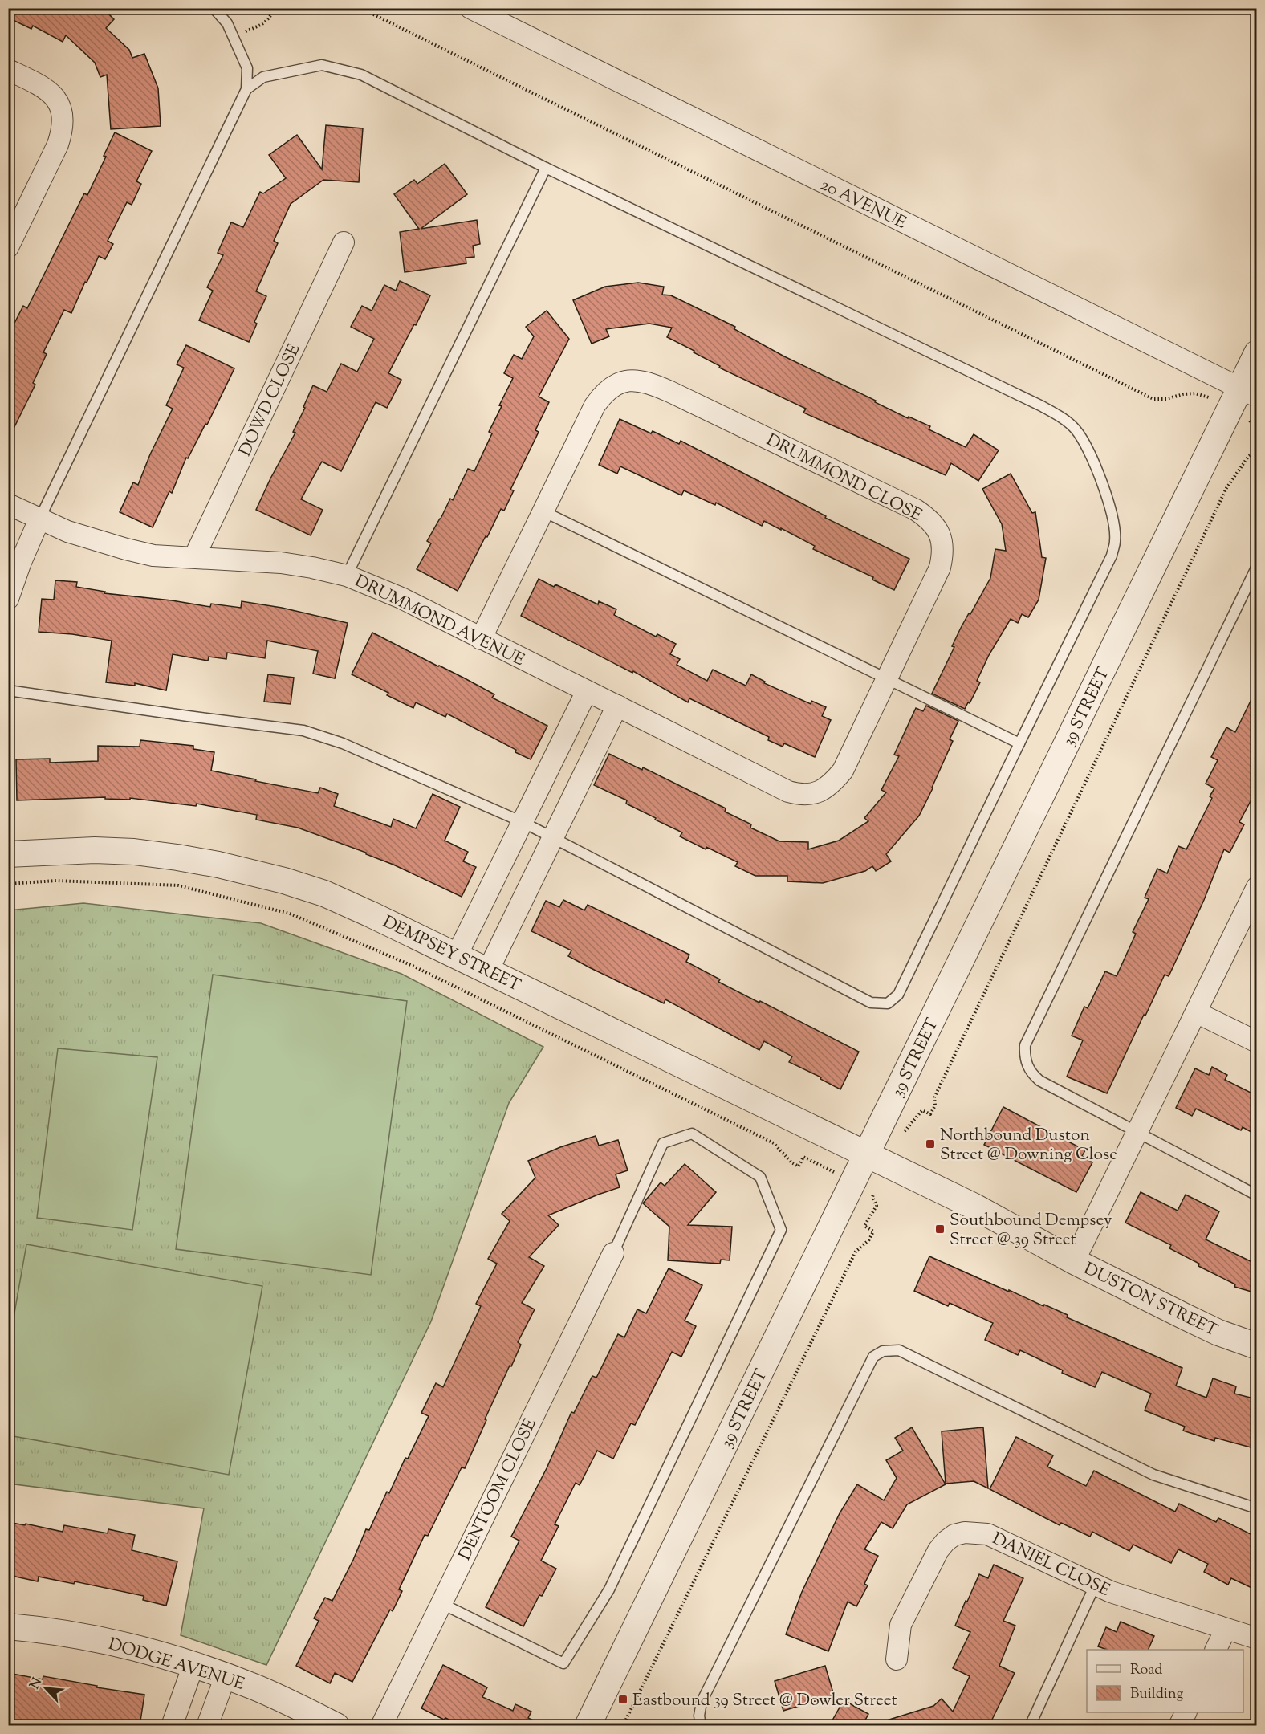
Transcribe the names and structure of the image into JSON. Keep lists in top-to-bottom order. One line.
{"streets":{"street":["20 AVENUE","DOWD CLOSE","DRUMMOND CLOSE","DRUMMOND AVENUE","39 STREET","DEMPSEY STREET","DUSTON STREET","DENTOOM CLOSE","DANIEL CLOSE","DODGE AVENUE"]},"crossings":[["20 AVENUE","39 STREET"],["DOWD CLOSE","DRUMMOND AVENUE"],["DRUMMOND CLOSE","DRUMMOND AVENUE"],["39 STREET","DEMPSEY STREET"],["39 STREET","DUSTON STREET"],["DEMPSEY STREET","DUSTON STREET"]],"places":{"transit":["Northbound Duston Street @ Downing Close","Southbound Dempsey Street @ 39 Street","Eastbound 39 Street @ Dowler Street"]},"legend":["Road","Building"],"north":"top left"}
